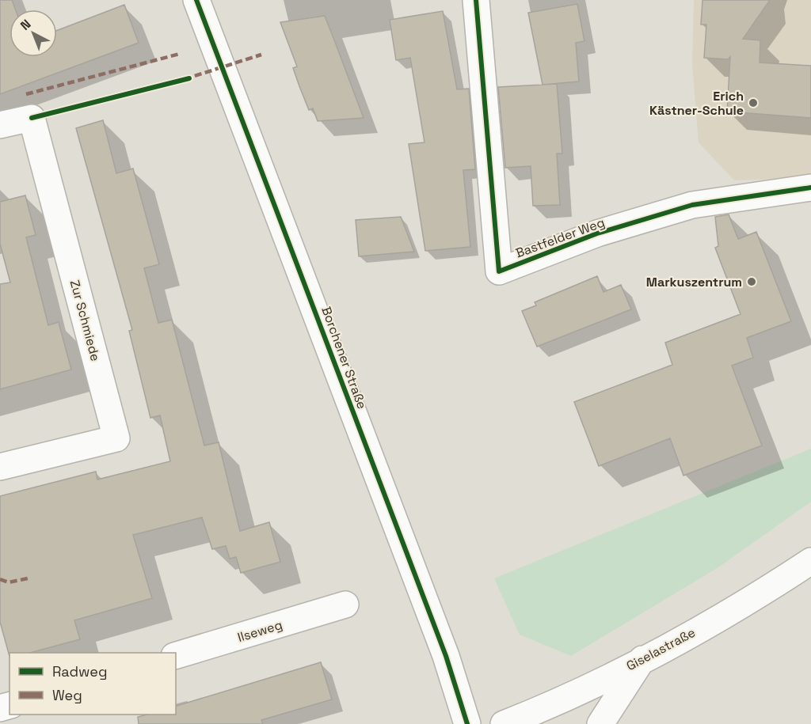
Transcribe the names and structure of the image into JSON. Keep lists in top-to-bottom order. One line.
{"streets":{"street":["Bastfelder Weg","Zur Schmiede","Borchener Straße","Ilseweg","Giselastraße"]},"places":["Erich Kästner-Schule","Markuszentrum"],"legend":["Radweg","Weg"],"north":"top left"}
